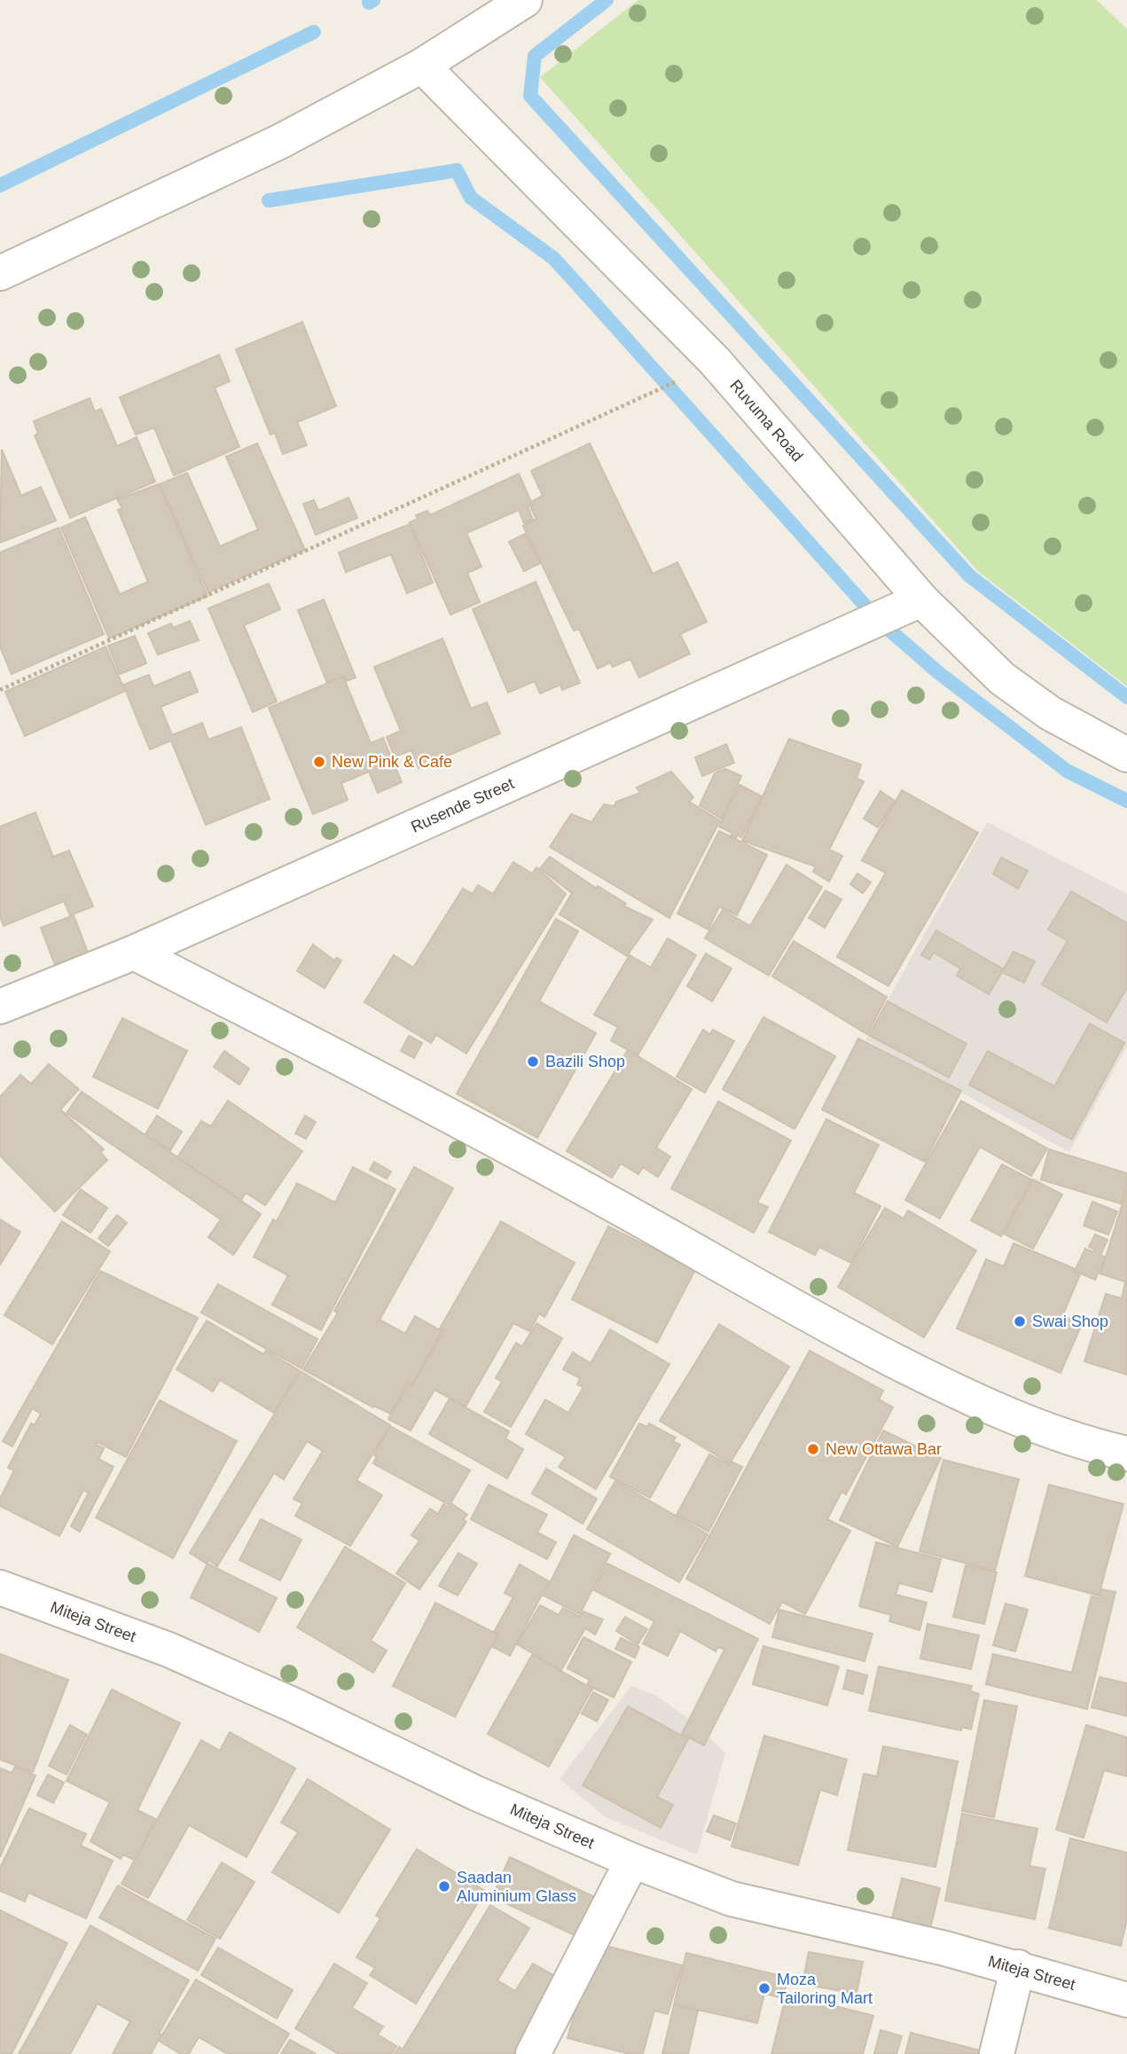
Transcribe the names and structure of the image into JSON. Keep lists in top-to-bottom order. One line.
{"streets":{"street":["Ruvuma Road","Rusende Street","Miteja Street"]},"crossings":[["Ruvuma Road","Rusende Street"]],"places":["New Pink & Cafe","Bazili Shop","Swai Shop","New Ottawa Bar","Saadan Aluminium Glass","Moza Tailoring Mart"]}
